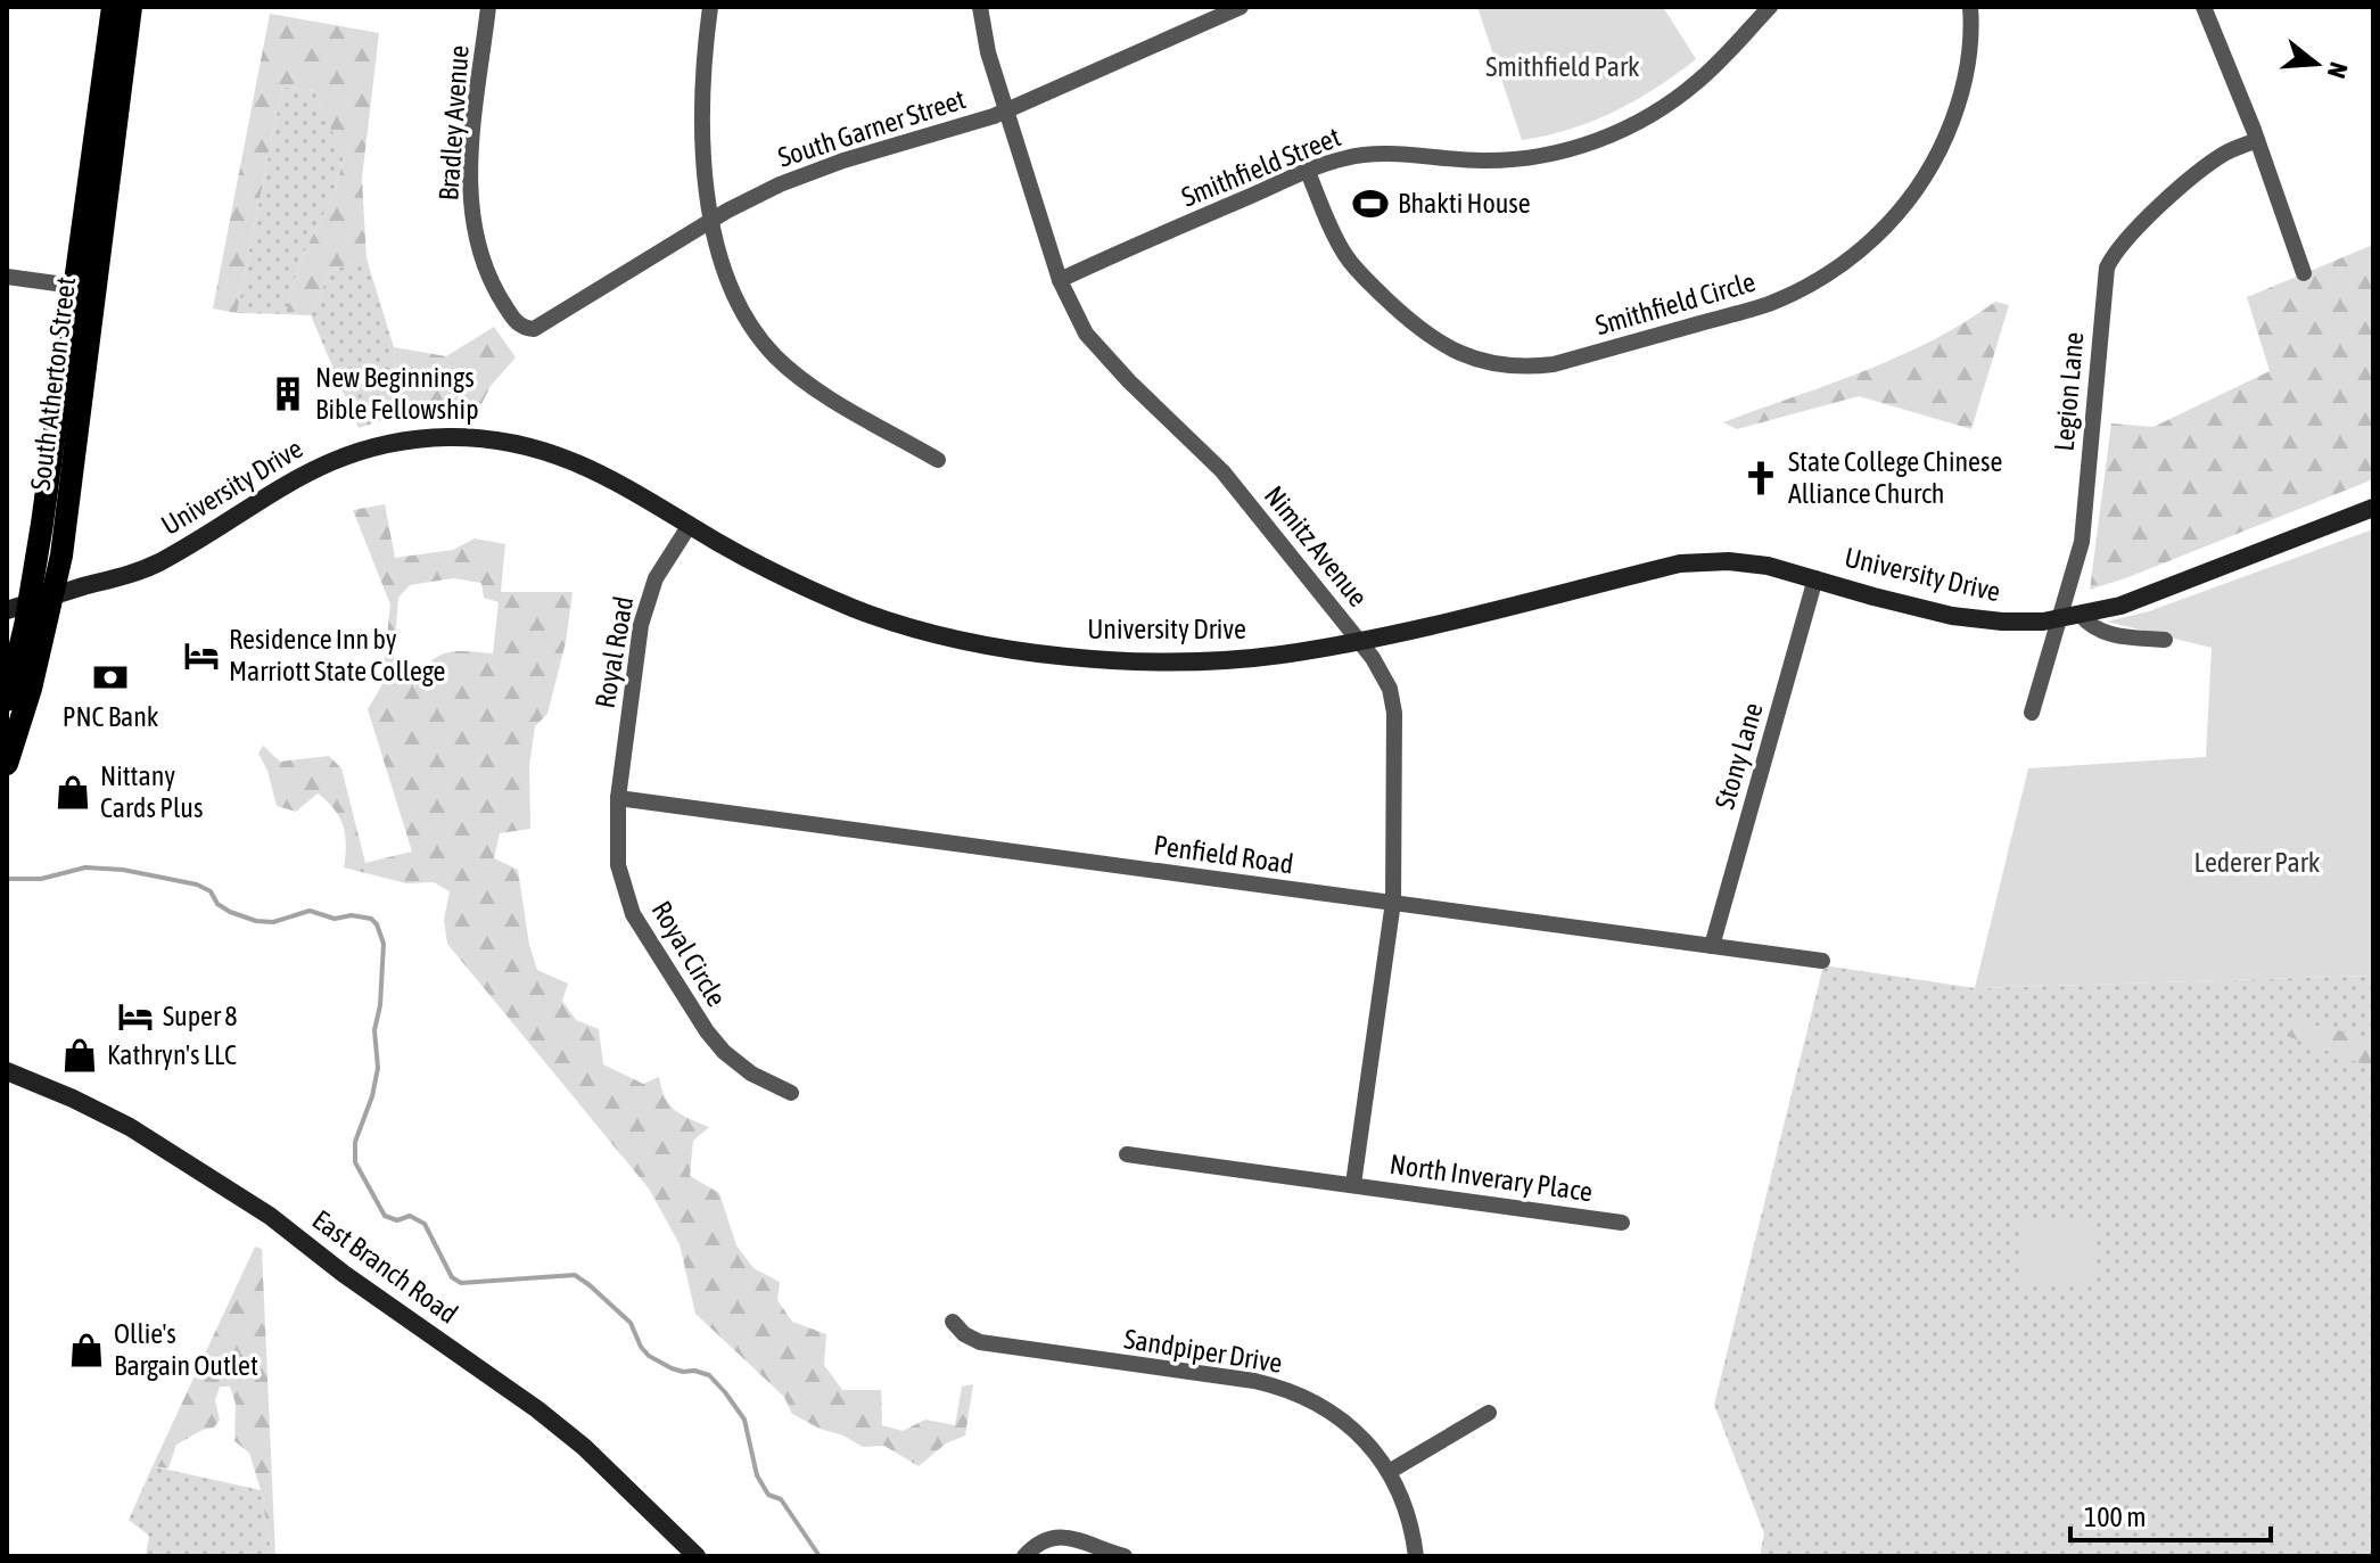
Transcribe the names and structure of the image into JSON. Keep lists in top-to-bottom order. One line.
{"streets":{"main road":["South Atherton Street","University Drive","East Branch Road"],"street":["Bradley Avenue","South Garner Street","Smithfield Street","Smithfield Circle","Legion Lane","Nimitz Avenue","Royal Road","Stony Lane","Penfield Road","Royal Circle","North Inverary Place","Sandpiper Drive"]},"crossings":[["Bradley Avenue","South Garner Street"],["South Garner Street","Nimitz Avenue"],["Smithfield Street","Smithfield Circle"],["Smithfield Street","Nimitz Avenue"],["South Atherton Street","University Drive"],["Legion Lane","University Drive"],["University Drive","Nimitz Avenue"],["University Drive","Royal Road"],["University Drive","Stony Lane"],["Nimitz Avenue","Penfield Road"],["Nimitz Avenue","North Inverary Place"],["Royal Road","Penfield Road"],["Royal Road","Royal Circle"],["Stony Lane","Penfield Road"],["Penfield Road","Royal Circle"]],"parks":["Smithfield Park","Lederer Park"],"places":{"sports":["Bhakti House"],"building":["New Beginnings Bible Fellowship"],"church":["State College Chinese Alliance Church"],"hotel":["Residence Inn by Marriott State College","Super 8"],"bank":["PNC Bank"],"shop":["Nittany Cards Plus","Kathryn's LLC","Ollie's Bargain Outlet"]},"scale_bar":"100 m","north":"right"}
